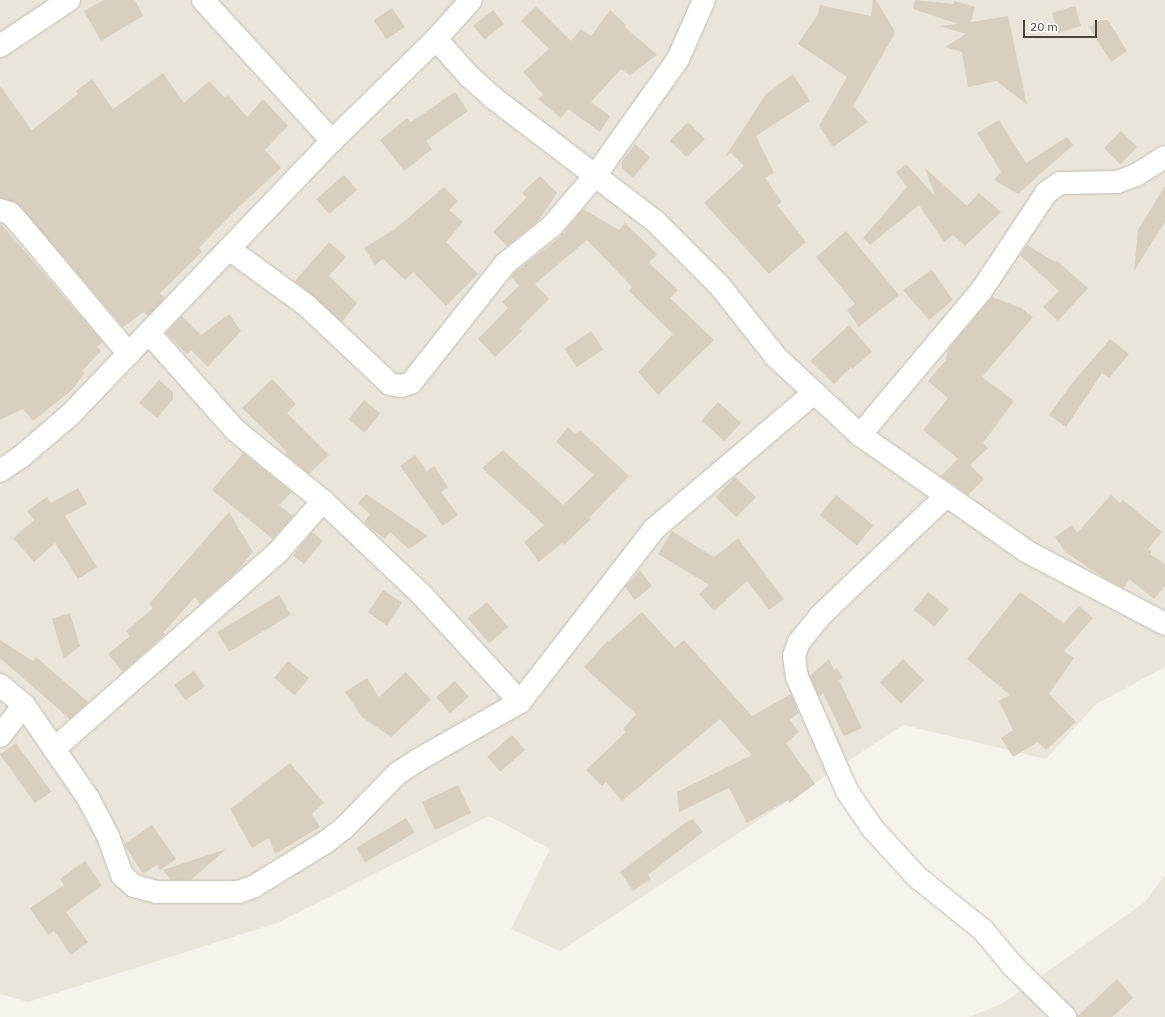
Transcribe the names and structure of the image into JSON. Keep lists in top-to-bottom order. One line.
{"scale_bar":"20 m"}
